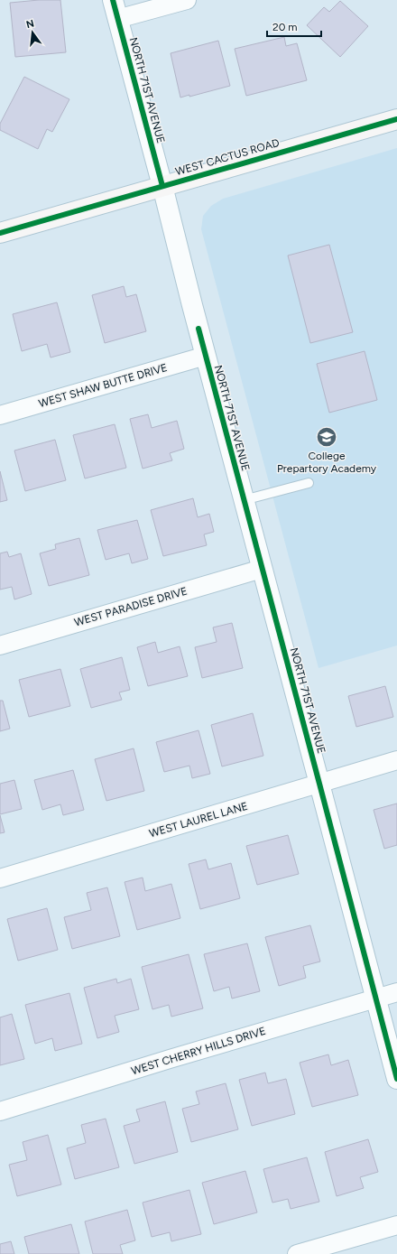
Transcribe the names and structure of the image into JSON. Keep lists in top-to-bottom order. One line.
{"streets":{"main road":["WEST CACTUS ROAD"],"street":["NORTH 71ST AVENUE","WEST SHAW BUTTE DRIVE","WEST PARADISE DRIVE","WEST LAUREL LANE","WEST CHERRY HILLS DRIVE"]},"crossings":[["NORTH 71ST AVENUE","WEST CACTUS ROAD"],["NORTH 71ST AVENUE","WEST SHAW BUTTE DRIVE"],["NORTH 71ST AVENUE","WEST PARADISE DRIVE"],["NORTH 71ST AVENUE","WEST LAUREL LANE"],["NORTH 71ST AVENUE","WEST CHERRY HILLS DRIVE"]],"places":{"school or university":["College Prepartory Academy"]},"scale_bar":"20 m","north":"top"}
